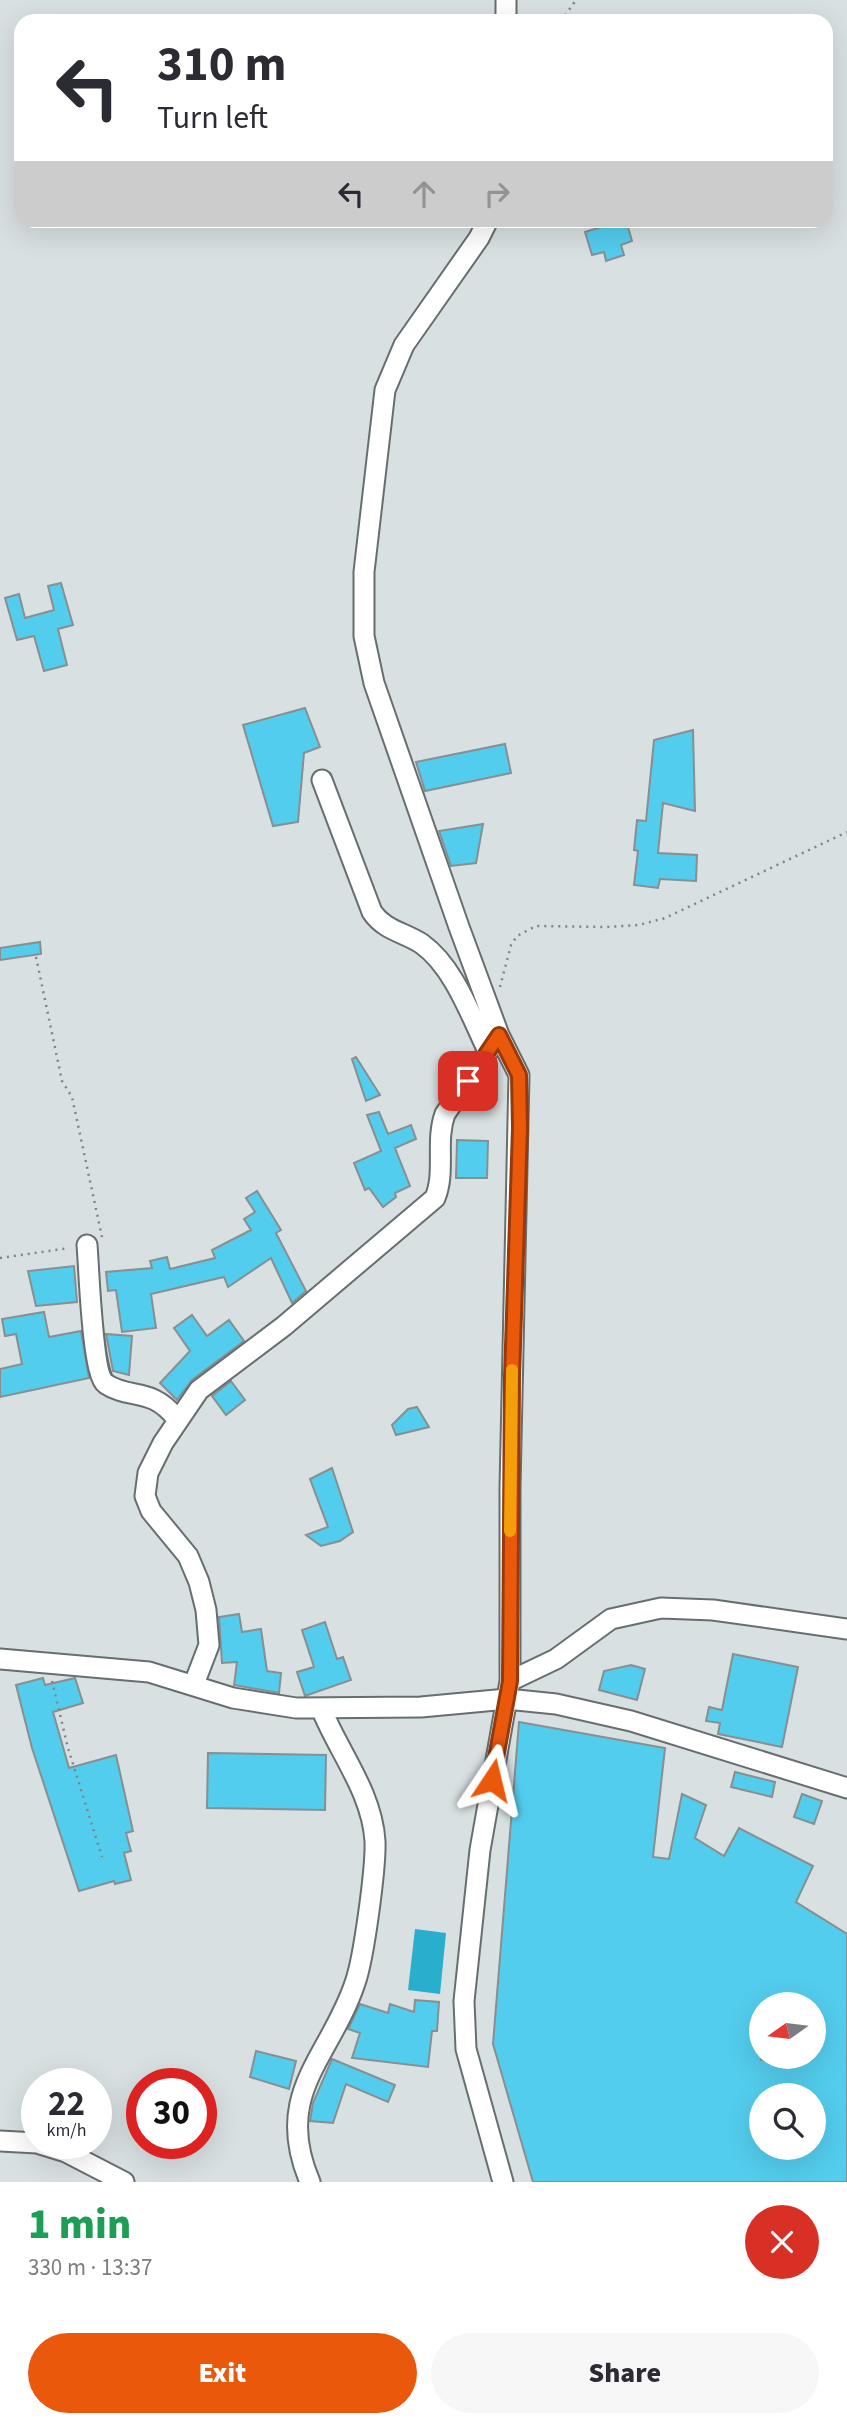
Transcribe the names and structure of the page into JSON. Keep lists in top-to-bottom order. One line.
{"north":"left","page":{"turn":["310 m","Turn left"],"speed":"22 km/h","limit":"30","heading":["1 min","330 m · 13:37"],"buttons":["Exit","Share"]}}
